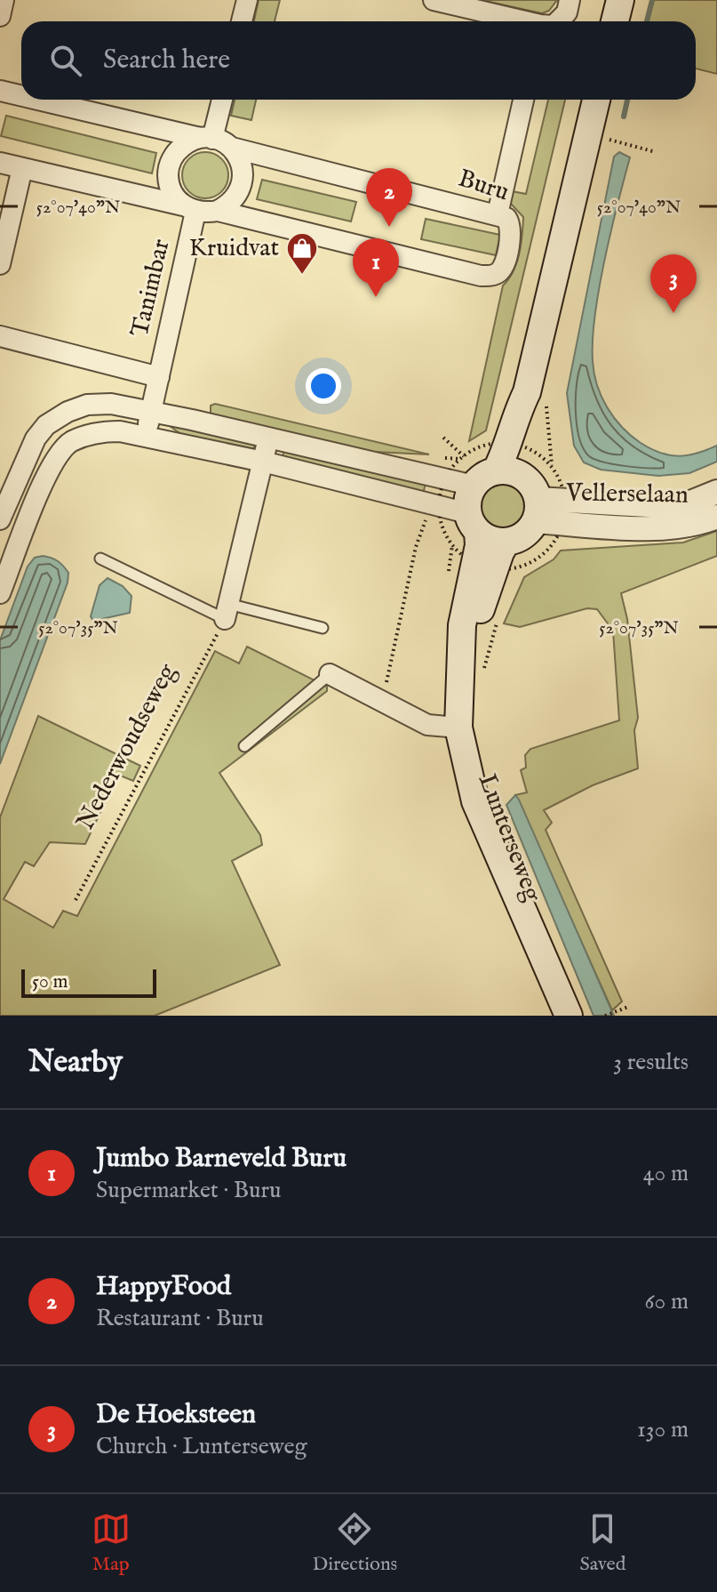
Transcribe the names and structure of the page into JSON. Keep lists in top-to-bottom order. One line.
{"streets":{"main road":["Lunterseweg"],"street":["Buru","Tanimbar","Vellerselaan"],"path":["Nederwoudseweg"]},"crossings":[["Buru","Tanimbar"],["Vellerselaan","Lunterseweg"]],"places":{"shop":["Kruidvat"]},"scale_bar":"50 m","page":{"search":"Search here","pins":["2","1","3"],"scale":"50 m","heading":["Nearby","3 results"],"list":[{"mark":"1","name":"Jumbo Barneveld Buru","note":"Supermarket · Buru","value":"40 m"},{"mark":"2","name":"HappyFood","note":"Restaurant · Buru","value":"60 m"},{"mark":"3","name":"De Hoeksteen","note":"Church · Lunterseweg","value":"130 m"}],"nav":["Map","Directions","Saved"]},"coordinates":["52°07'40\"N","52°07'35\"N"]}
